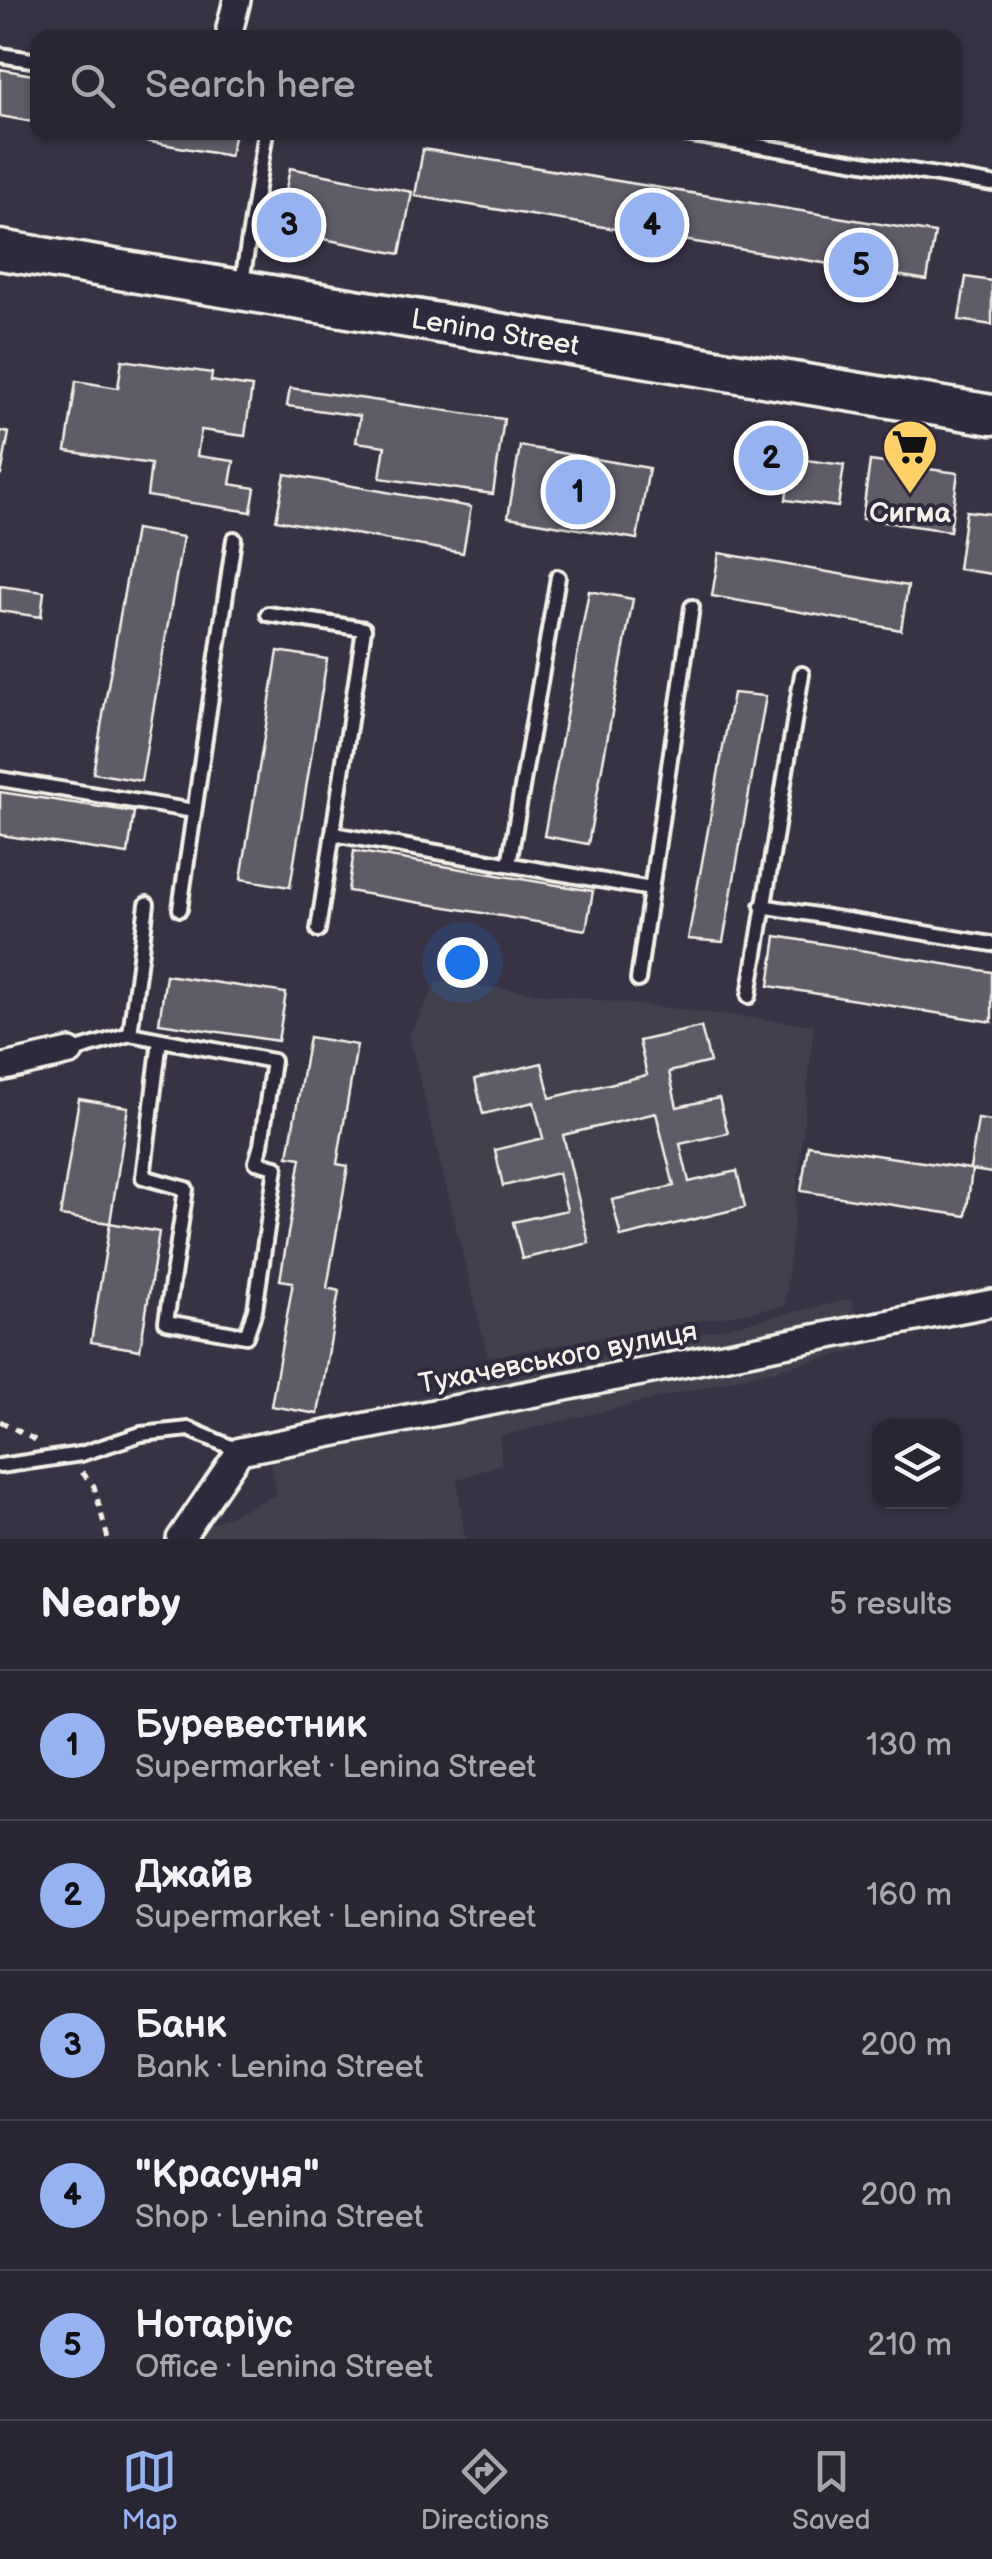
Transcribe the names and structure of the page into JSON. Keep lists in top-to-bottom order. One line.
{"streets":{"street":["Lenina Street","Тухачевського вулиця"]},"places":{"supermarket":["Сигма"]},"page":{"search":"Search here","pins":["3","4","5","2","1"],"heading":["Nearby","5 results"],"list":[{"mark":"1","name":"Буревестник","note":"Supermarket · Lenina Street","value":"130 m"},{"mark":"2","name":"Джайв","note":"Supermarket · Lenina Street","value":"160 m"},{"mark":"3","name":"Банк","note":"Bank · Lenina Street","value":"200 m"},{"mark":"4","name":"\"Красуня\"","note":"Shop · Lenina Street","value":"200 m"},{"mark":"5","name":"Нотаріус","note":"Office · Lenina Street","value":"210 m"}],"nav":["Map","Directions","Saved"]}}
